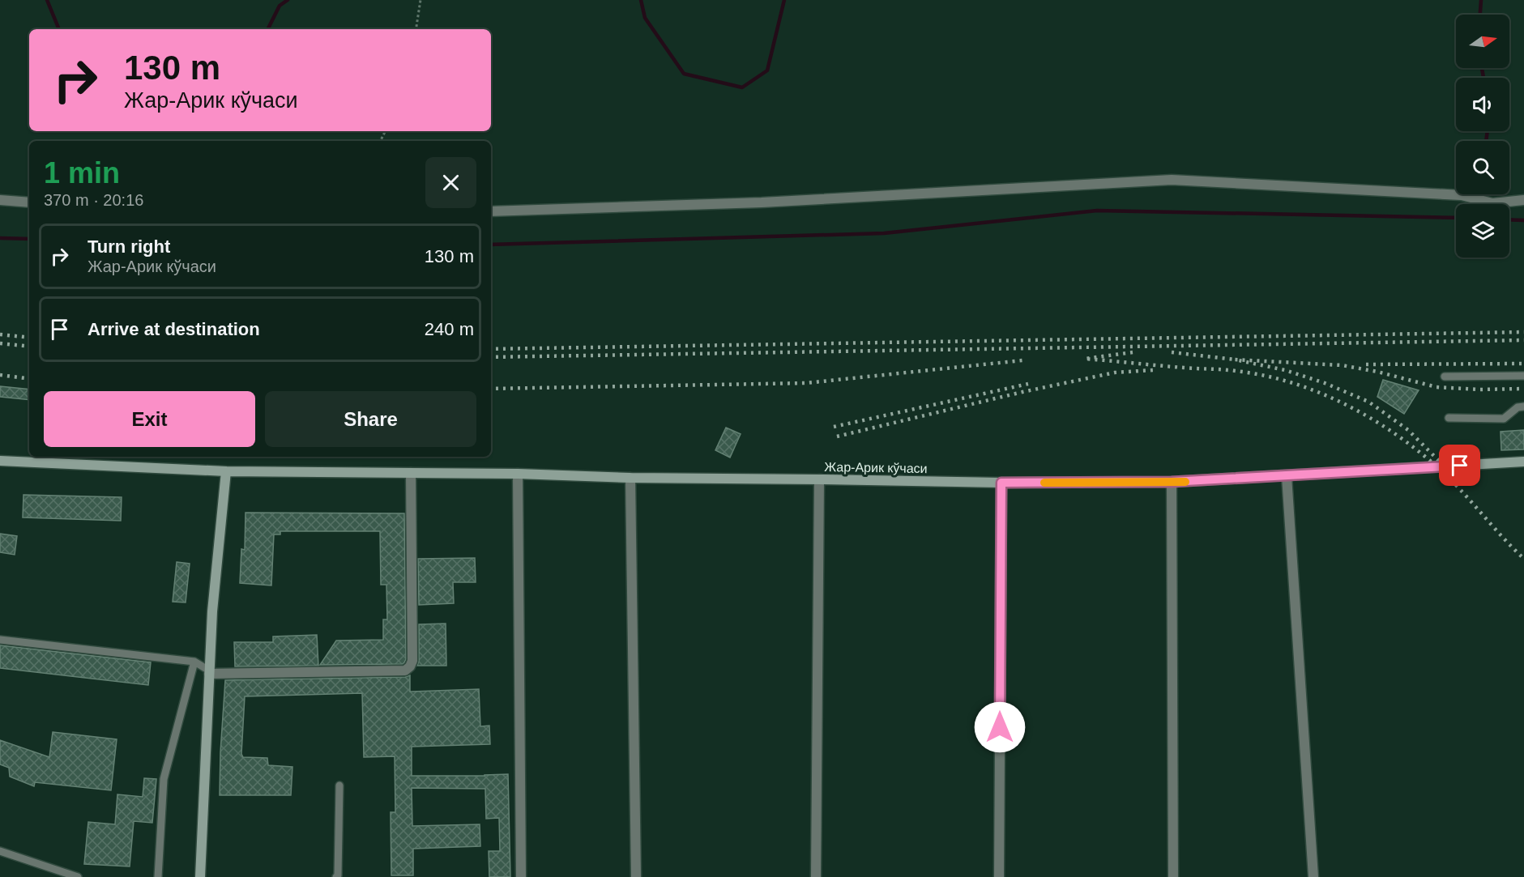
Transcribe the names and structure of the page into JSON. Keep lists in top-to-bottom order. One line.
{"streets":{"main road":["Жар-Арик кўчаси"]},"north":"right","page":{"turn":["130 m","Жар-Арик кўчаси"],"heading":["1 min","370 m · 20:16"],"list":[{"name":"Turn right","note":"Жар-Арик кўчаси","value":"130 m"},{"name":"Arrive at destination","value":"240 m"}],"buttons":["Exit","Share"]}}
